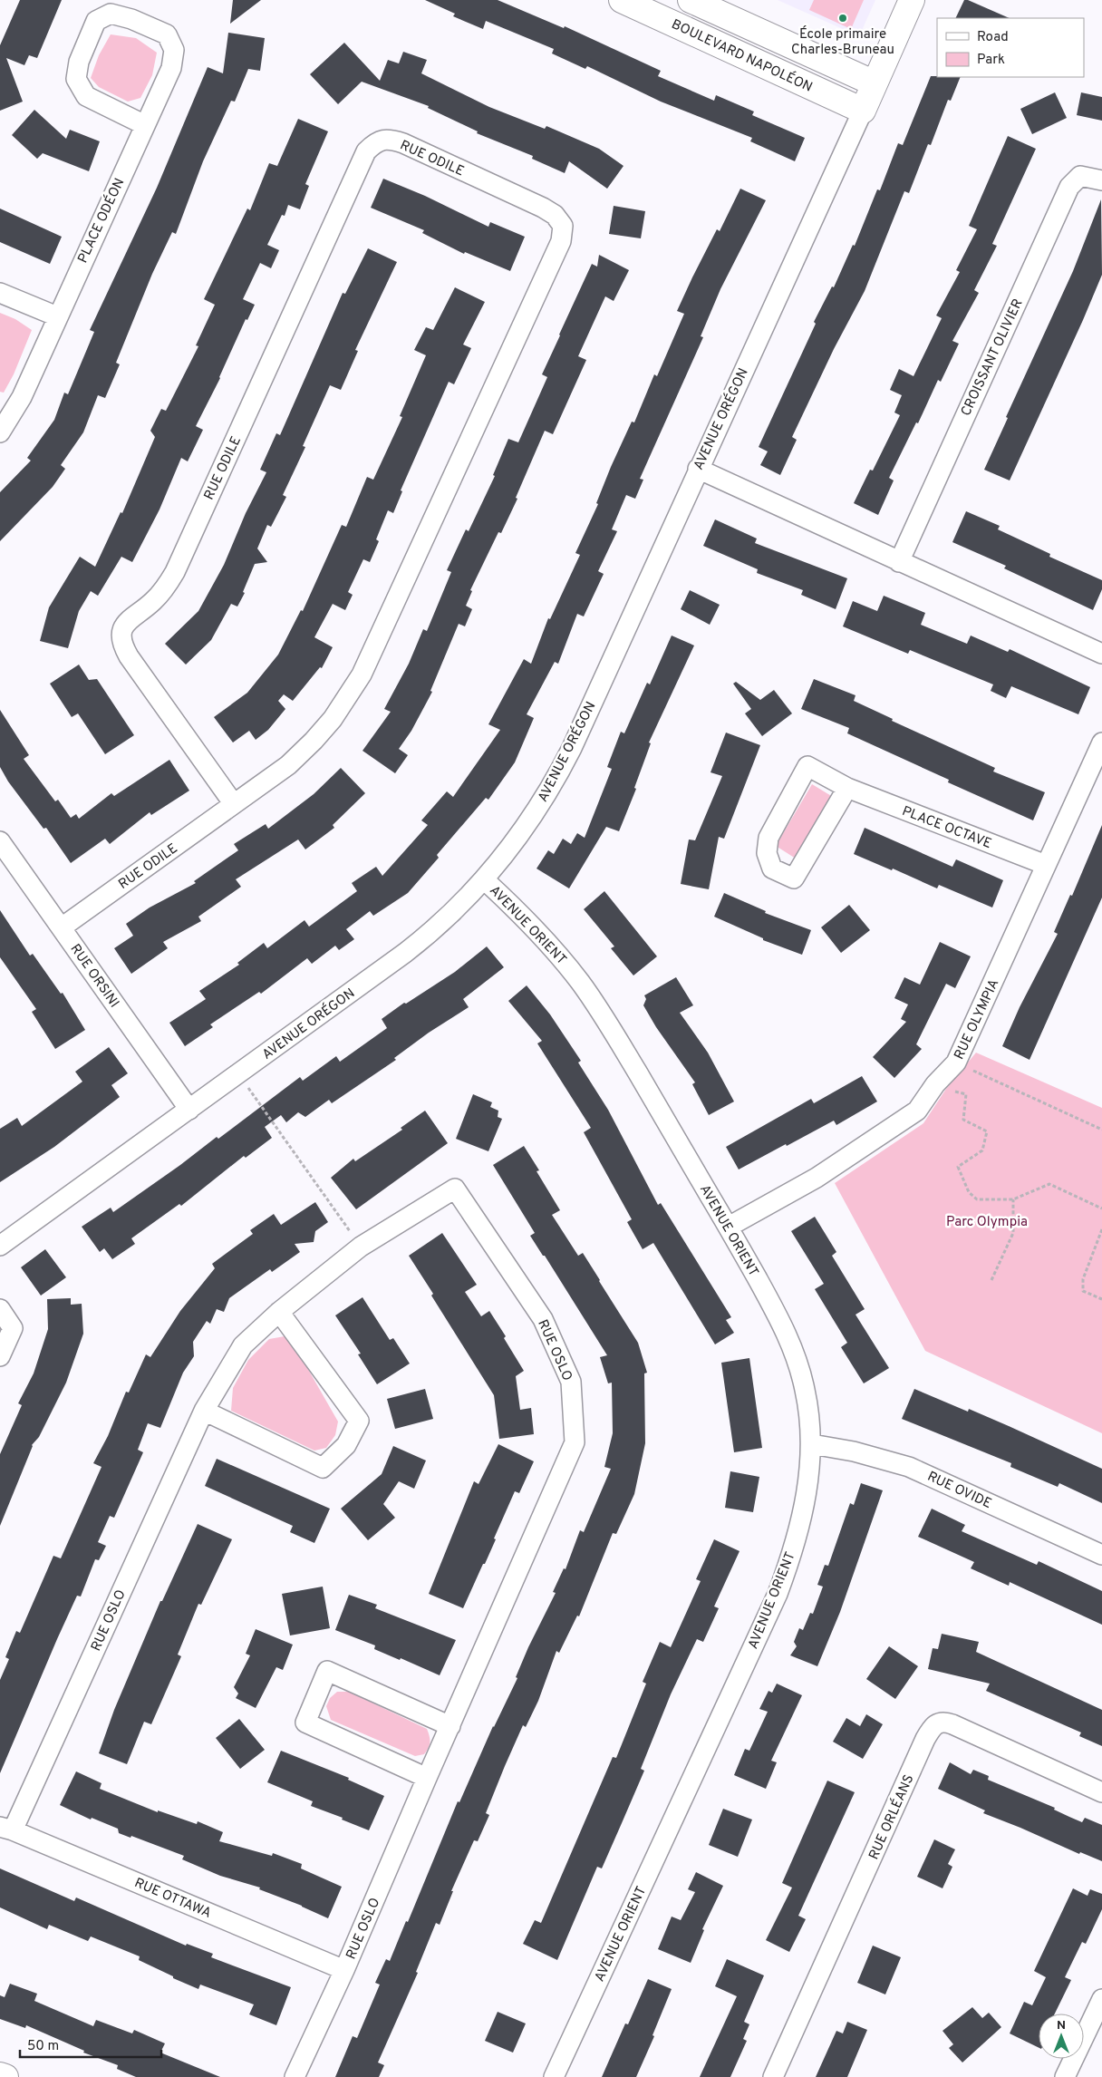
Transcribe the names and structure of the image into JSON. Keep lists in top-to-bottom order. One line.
{"streets":{"street":["BOULEVARD NAPOLÉON","RUE ODILE","PLACE ODÉON","CROISSANT OLIVIER","AVENUE ORÉGON","PLACE OCTAVE","AVENUE ORIENT","RUE ORSINI","RUE OLYMPIA","RUE OSLO","RUE OVIDE","RUE ORLÉANS","RUE OTTAWA"]},"crossings":[["BOULEVARD NAPOLÉON","AVENUE ORÉGON"],["RUE ODILE","RUE ORSINI"],["AVENUE ORÉGON","AVENUE ORIENT"],["AVENUE ORÉGON","RUE ORSINI"],["PLACE OCTAVE","RUE OLYMPIA"],["AVENUE ORIENT","RUE OLYMPIA"],["AVENUE ORIENT","RUE OVIDE"],["RUE OSLO","RUE OTTAWA"]],"parks":["Parc Olympia"],"places":["École primaire Charles-Bruneau"],"legend":["Road","Park"],"scale_bar":"50 m","north":"top"}
